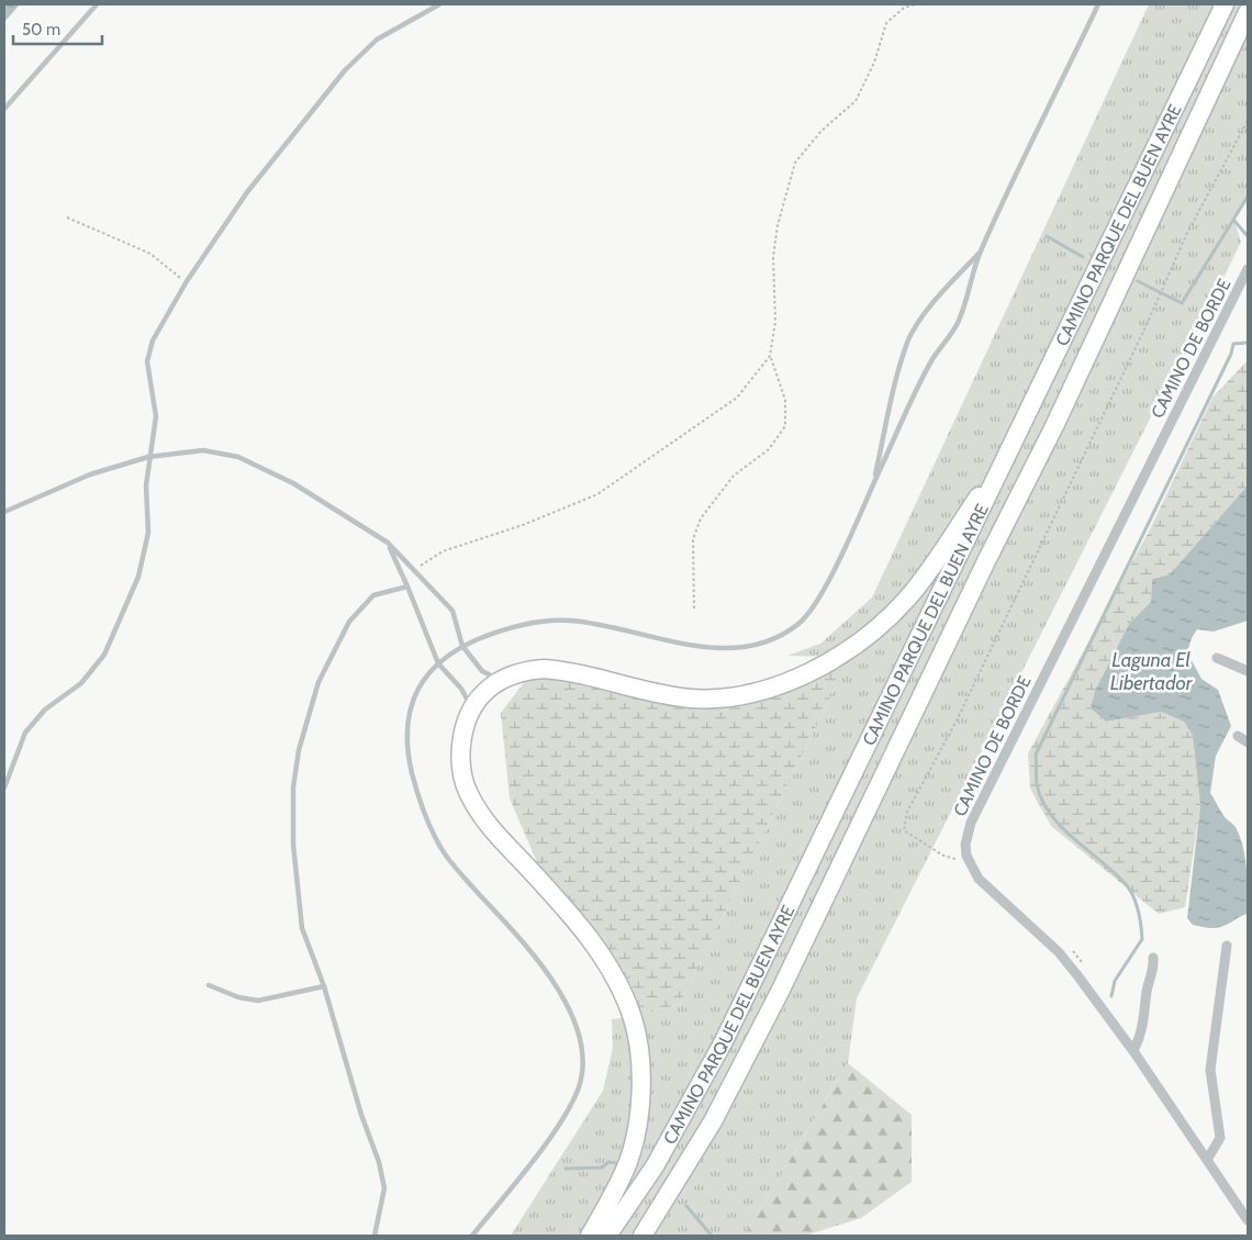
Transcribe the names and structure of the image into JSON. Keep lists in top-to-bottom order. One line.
{"streets":{"highway":["CAMINO PARQUE DEL BUEN AYRE"],"street":["CAMINO DE BORDE"]},"water":["Laguna El Libertador"],"scale_bar":"50 m"}
